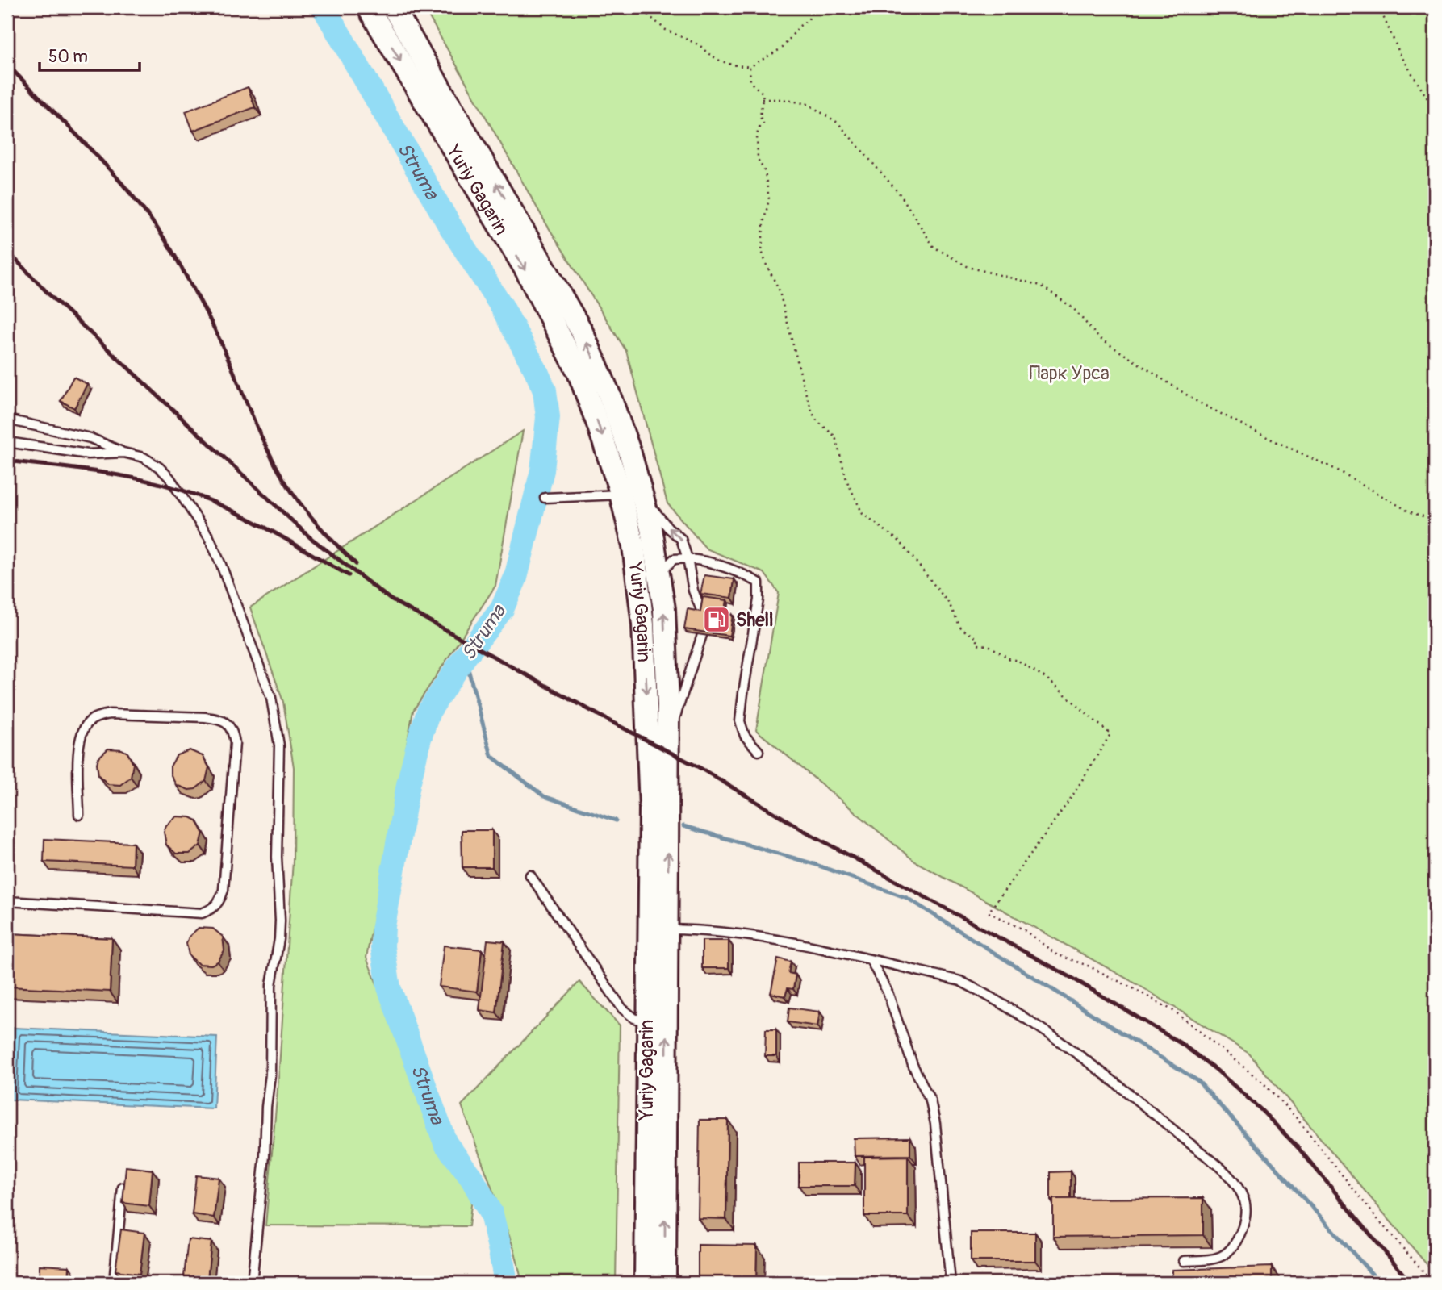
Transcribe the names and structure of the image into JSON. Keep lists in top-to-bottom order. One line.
{"streets":{"street":["Yuriy Gagarin"]},"water":["Struma"],"parks":["Парк Урса"],"places":{"fuel station":["Shell"]},"scale_bar":"50 m"}
